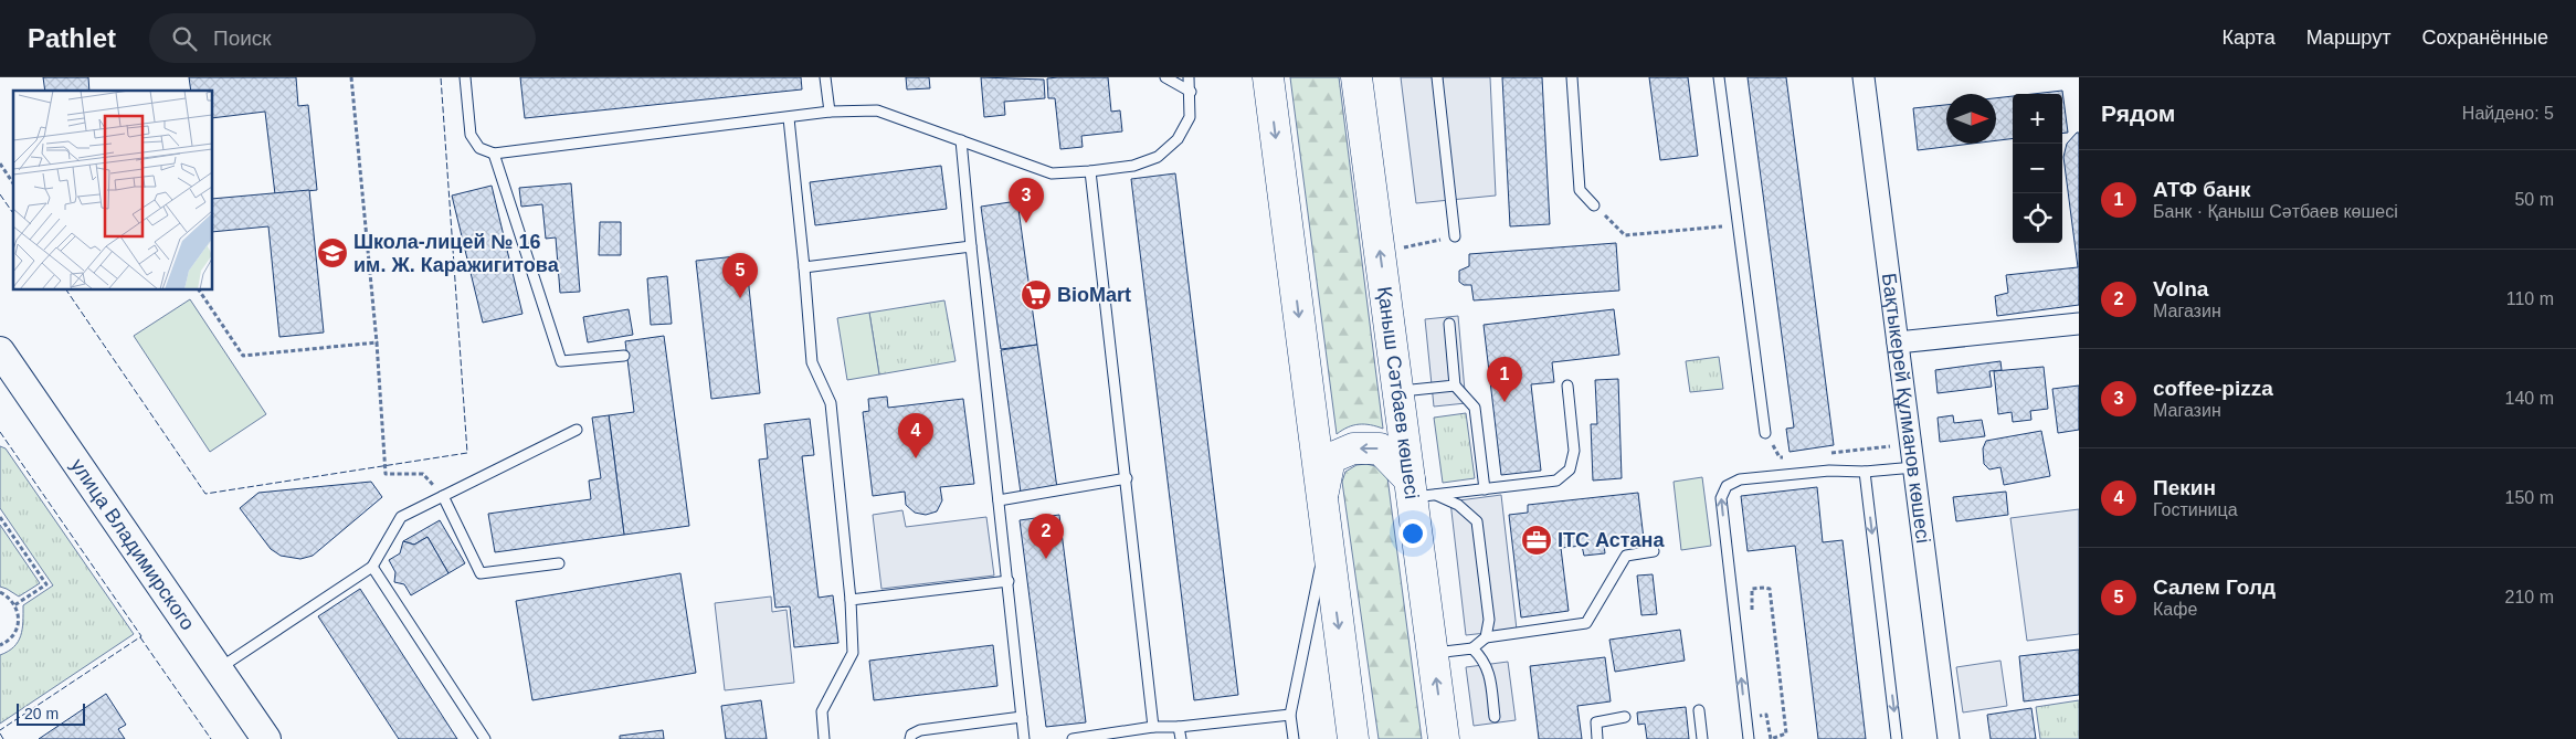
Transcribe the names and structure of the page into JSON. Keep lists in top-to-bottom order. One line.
{"streets":{"main road":["Қаныш Сәтбаев көшесі"],"street":["Бақтыкерей Құлманов көшесі","улица Владимирского"]},"places":{"school or university":["Школа-лицей № 16 им. Ж. Каражигитова"],"supermarket":["BioMart"],"office":["ITC Астана"]},"scale_bar":"20 m","north":"right","page":{"header":"Pathlet","search":"Поиск","nav":["Карта","Маршрут","Сохранённые"],"heading":["Рядом","Найдено: 5"],"map_buttons":["+","−"],"list":[{"mark":"1","name":"АТФ банк","note":"Банк · Қаныш Сәтбаев көшесі","value":"50 m"},{"mark":"2","name":"Volna","note":"Магазин","value":"110 m"},{"mark":"3","name":"coffee-pizza","note":"Магазин","value":"140 m"},{"mark":"4","name":"Пекин","note":"Гостиница","value":"150 m"},{"mark":"5","name":"Салем Голд","note":"Кафе","value":"210 m"}],"pins":["3","5","1","4","2"],"scale":"20 m"}}
